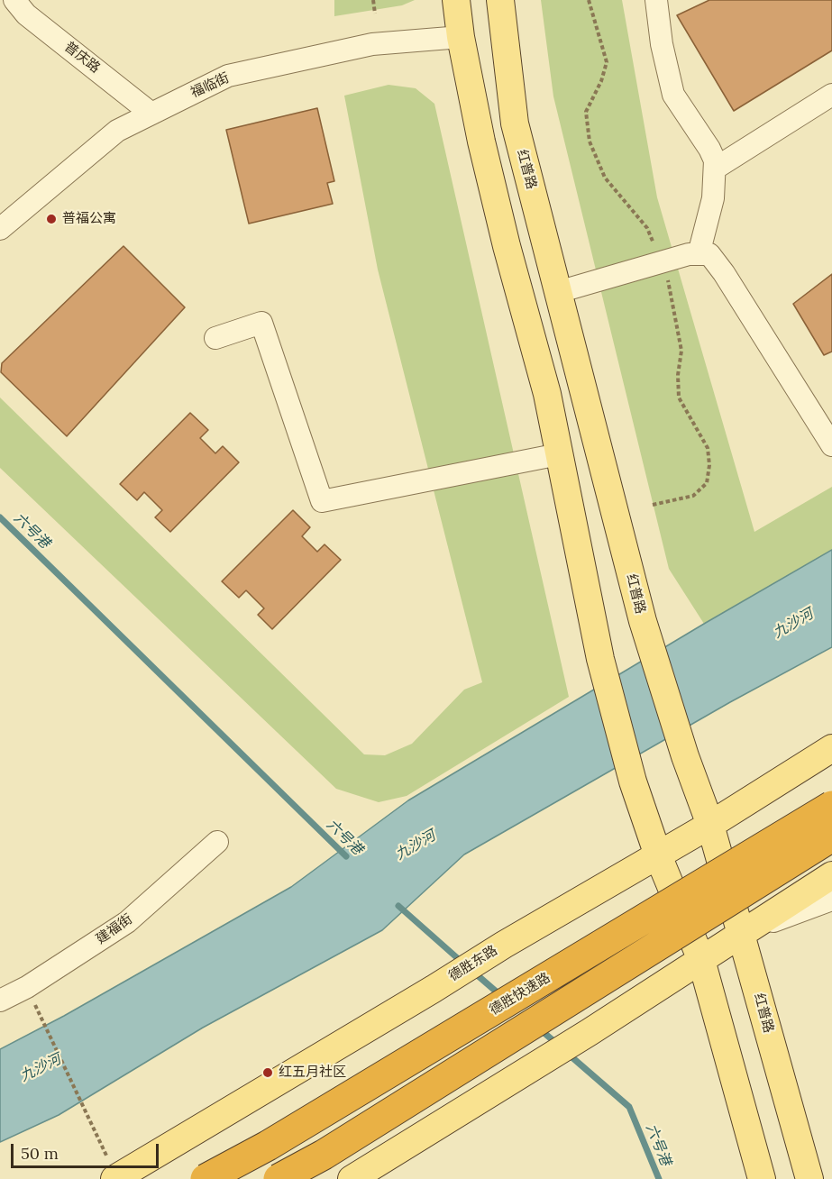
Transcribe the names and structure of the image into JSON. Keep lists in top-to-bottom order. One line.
{"streets":{"highway":["德胜快速路"],"main road":["红普路","德胜东路"],"street":["普庆路","福临街","建福街"]},"crossings":[["普庆路","福临街"],["红普路","德胜东路"]],"water":["六号港","九沙河"],"places":["普福公寓","红五月社区"],"scale_bar":"50 m"}
